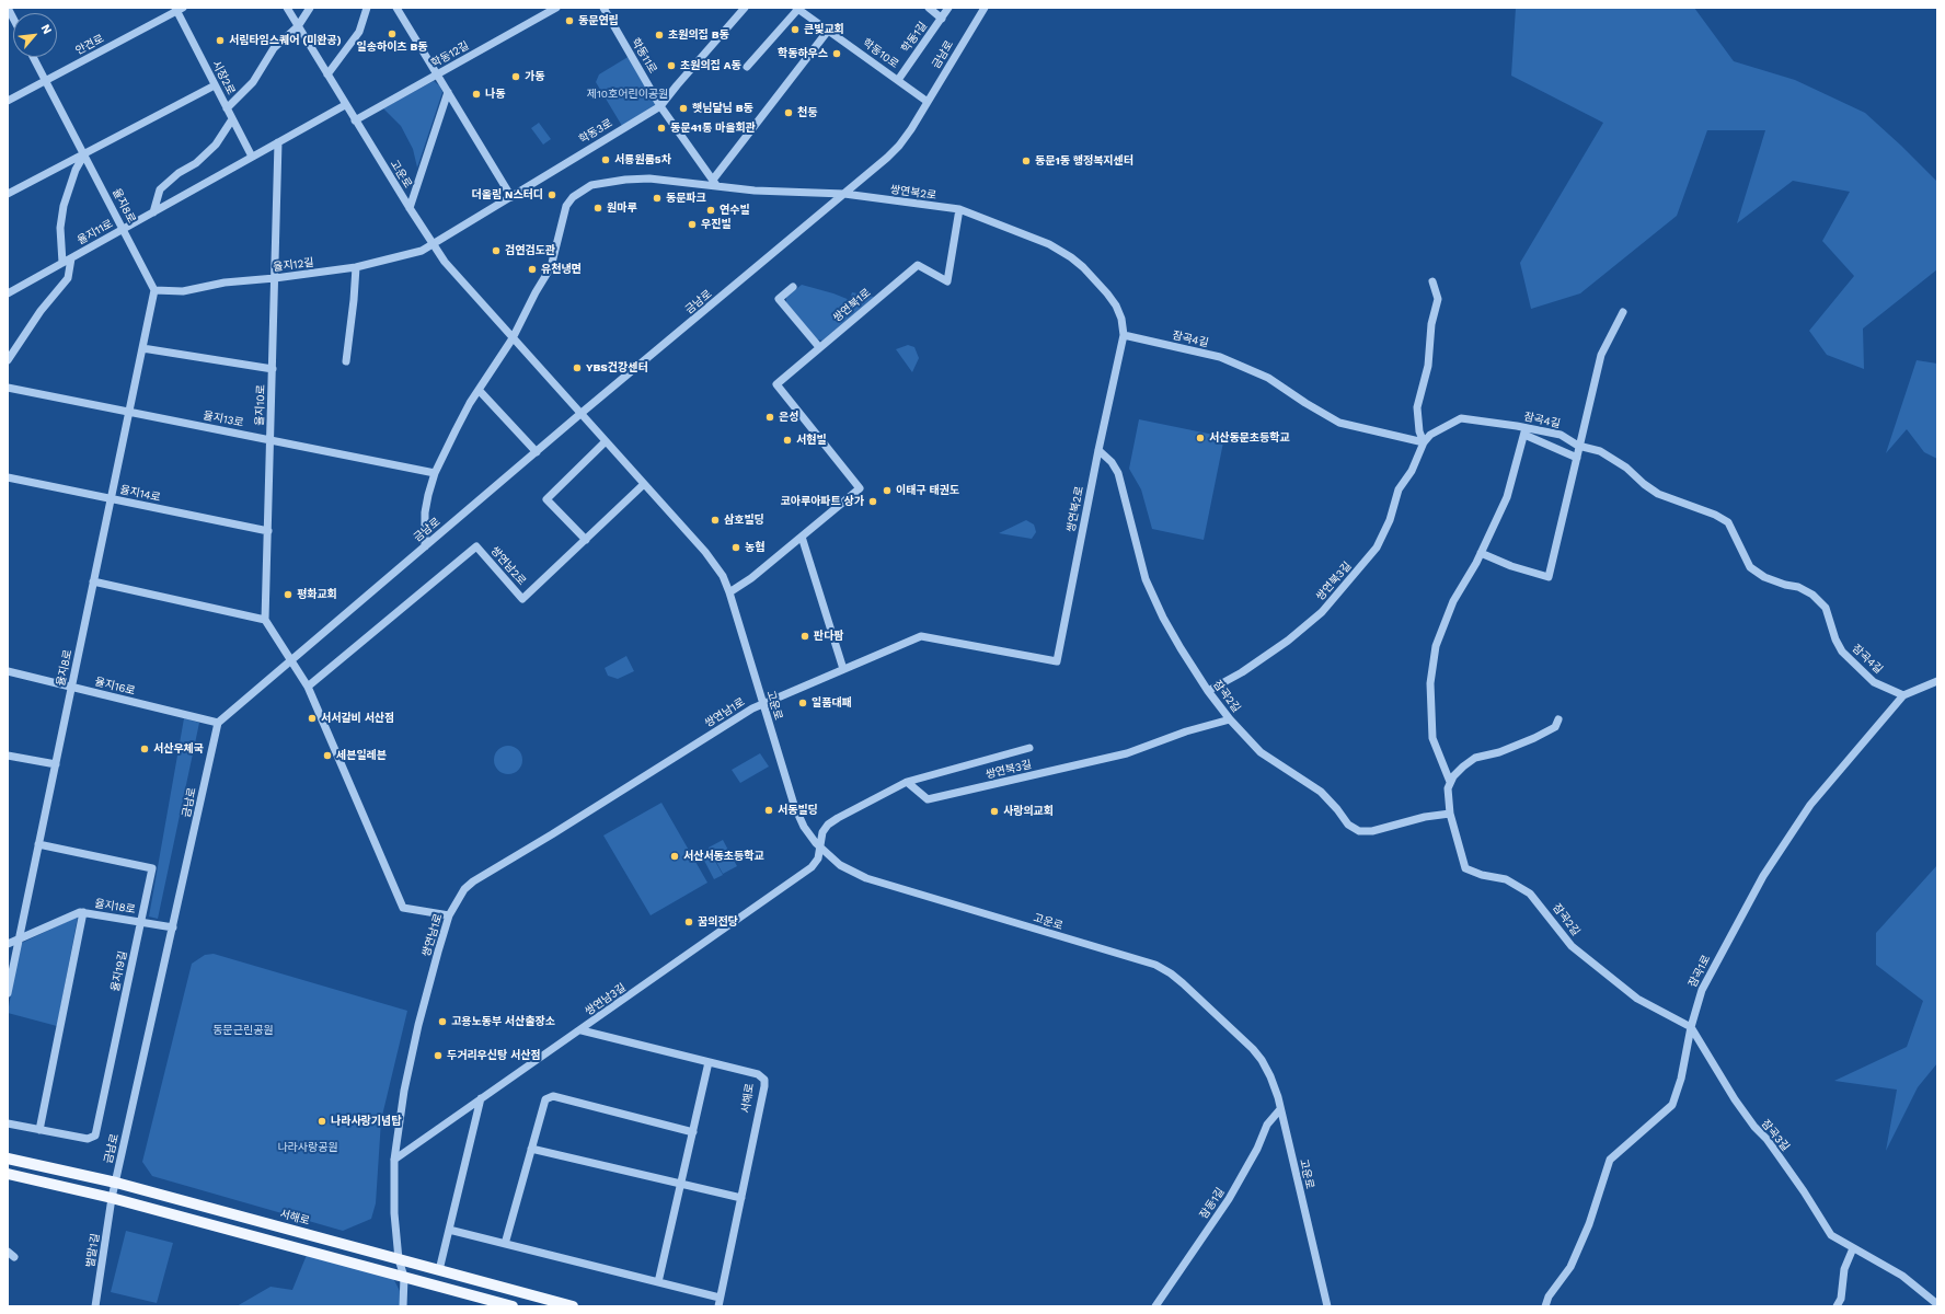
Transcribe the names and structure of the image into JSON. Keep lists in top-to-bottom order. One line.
{"streets":{"main road":["서해로"],"street":["학동1길","안견로","학동10로","학동12길","금남로","학동11로","시장2로","학동3로","고운로","쌍연북2로","율지8로","율지11로","율지12길","쌍연북1로","잠곡4길","율지10로","율지13로","율지14로","쌍연남2로","쌍연북3길","율지16로","잠곡2길","쌍연남1로","율지18로","율지19길","잠곡1로","쌍연남3길","잠곡3길","잠동1길","벌말1길"]},"crossings":[["학동1길","학동10로"],["안견로","시장2로"],["안견로","율지8로"],["학동10로","금남로"],["학동12길","고운로"],["금남로","고운로"],["금남로","쌍연북2로"],["금남로","율지16로"],["금남로","율지18로"],["금남로","서해로"],["금남로","벌말1길"],["학동11로","학동3로"],["시장2로","율지11로"],["학동3로","고운로"],["학동3로","율지12길"],["고운로","율지11로"],["고운로","율지12길"],["고운로","쌍연남2로"],["고운로","쌍연남1로"],["고운로","쌍연남3길"],["고운로","잠동1길"],["쌍연북2로","쌍연북1로"],["쌍연북2로","잠곡4길"],["쌍연북2로","잠곡2길"],["쌍연북2로","쌍연남1로"],["율지8로","율지11로"],["율지8로","율지12길"],["율지8로","율지13로"],["율지8로","율지14로"],["율지8로","율지16로"],["율지8로","율지18로"],["율지8로","율지19길"],["율지11로","율지10로"],["율지12길","율지10로"],["잠곡4길","쌍연북3길"],["잠곡4길","잠곡1로"],["율지10로","율지13로"],["율지10로","율지14로"],["쌍연북3길","잠곡2길"],["잠곡2길","잠곡1로"],["잠곡2길","잠곡3길"],["쌍연남1로","쌍연남3길"],["쌍연남1로","서해로"],["율지18로","율지19길"],["잠곡1로","잠곡3길"],["쌍연남3길","서해로"]],"parks":["제10호어린이공원","동문근린공원","나라사랑공원"],"places":["동문연립","큰빛교회","일송하이츠 B동","초원의집 B동","서림타임스퀘어 (미완공)","학동하우스","초원의집 A동","가동","나동","햇님달님 B동","천둥","동문41통 마을회관","서룡원룸5차","동문1동 행정복지센터","더올림 N스터디","동문파크","원마루","연수빌","우진빌","검연검도관","유천냉면","YBS건강센터","은성","서산동문초등학교","서현빌","이태구 태권도","코아루아파트 상가","삼호빌딩","농협","평화교회","판다팜","일품대패","서서갈비 서산점","서산우체국","세븐일레븐","서동빌딩","사랑의교회","서산서동초등학교","꿈의전당","고용노동부 서산출장소","두거리우신탕 서산점","나라사랑기념탑"],"north":"top right"}
